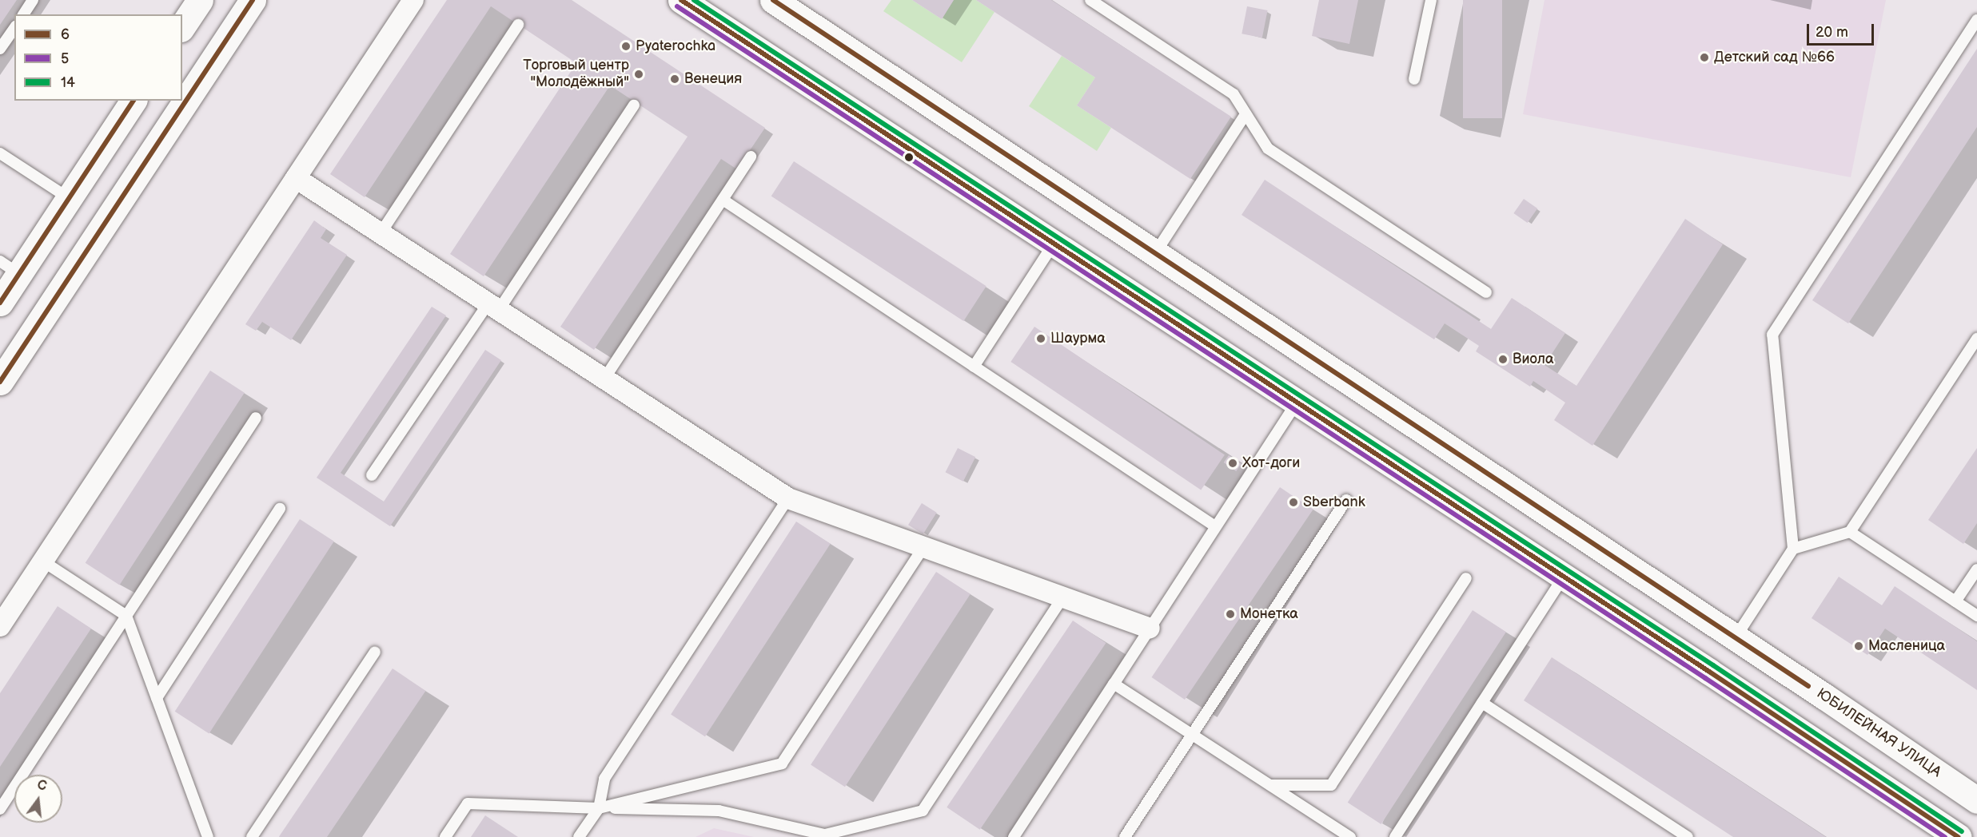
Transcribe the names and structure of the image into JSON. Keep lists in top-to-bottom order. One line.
{"streets":{"main road":["ЮБИЛЕЙНАЯ УЛИЦА"]},"places":["Pyaterochka","Детский сад №66","Торговый центр \"Молодёжный\"","Венеция","Шаурма","Виола","Хот-доги","Sberbank","Монетка","Масленица"],"lines":["transit line 6","transit line 14","transit line 5"],"legend":["6","5","14"],"scale_bar":"20 m","north":"top"}
